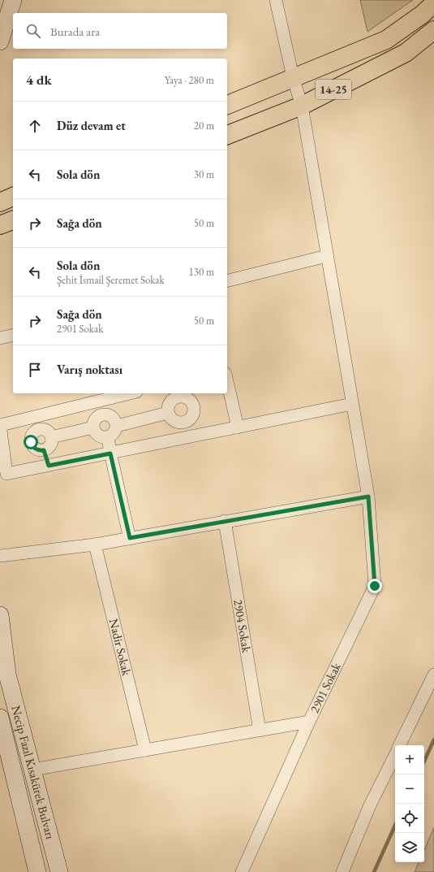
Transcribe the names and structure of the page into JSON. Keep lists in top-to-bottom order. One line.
{"streets":{"main road":["14-25","Necip Fazıl Kısakürek Bulvarı"],"street":["2904 Sokak","Nadir Sokak","2901 Sokak"]},"crossings":[["14-25","2901 Sokak"]],"page":{"search":"Burada ara","heading":["4 dk","Yaya · 280 m"],"list":[["Düz devam et","20 m"],["Sola dön","30 m"],["Sağa dön","50 m"],["Sola dön","Şehit İsmail Şeremet Sokak","130 m"],["Sağa dön","2901 Sokak","50 m"],"Varış noktası"],"map_buttons":["+","−"]}}
